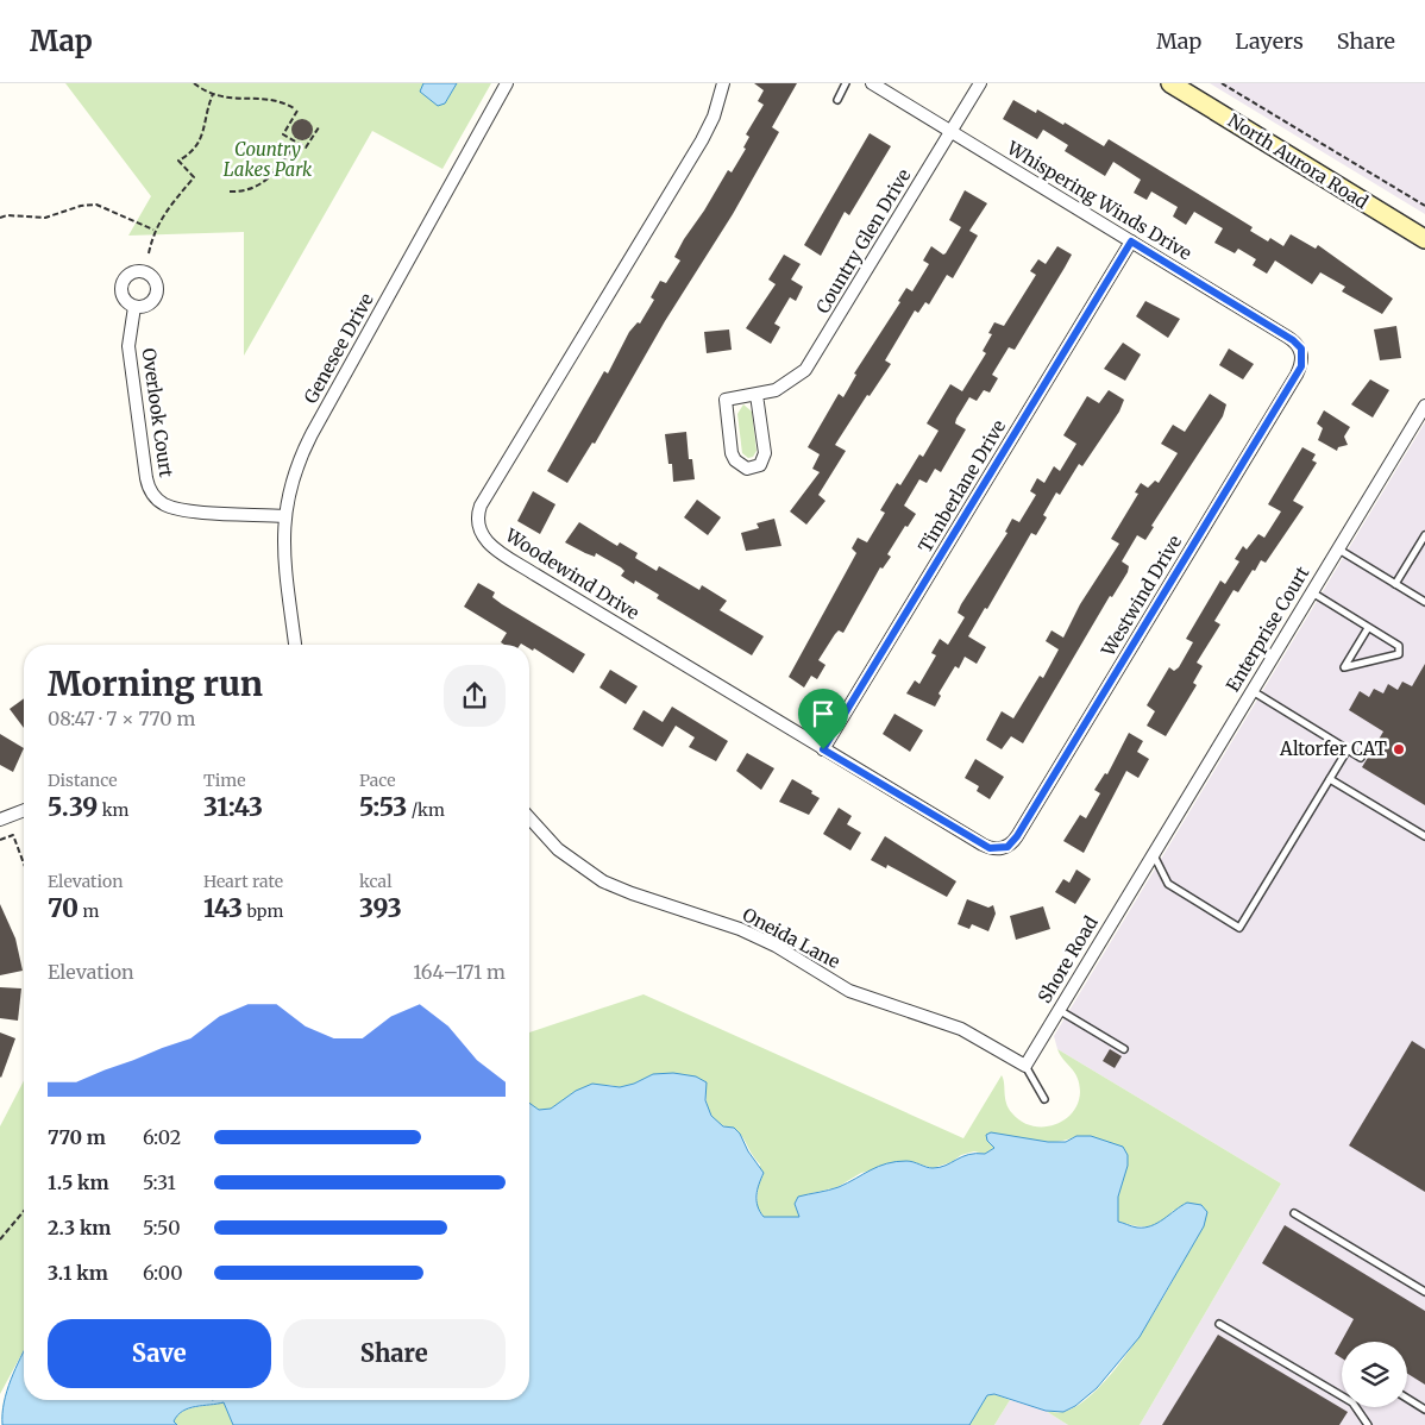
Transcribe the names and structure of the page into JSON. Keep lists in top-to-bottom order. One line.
{"streets":{"main road":["North Aurora Road"],"street":["Whispering Winds Drive","Country Glen Drive","Genesee Drive","Overlook Court","Timberlane Drive","Woodewind Drive","Westwind Drive","Enterprise Court","Oneida Lane","Shore Road"]},"crossings":[["Whispering Winds Drive","Country Glen Drive"],["Whispering Winds Drive","Timberlane Drive"],["Whispering Winds Drive","Westwind Drive"],["Genesee Drive","Overlook Court"],["Timberlane Drive","Woodewind Drive"],["Woodewind Drive","Westwind Drive"],["Enterprise Court","Shore Road"],["Oneida Lane","Shore Road"]],"parks":["Country Lakes Park"],"places":["Altorfer CAT"],"page":{"header":"Map","nav":["Map","Layers","Share"],"heading":["Morning run","08:47 · 7 × 770 m"],"stats":[["Distance","5.39 km"],["Time","31:43"],["Pace","5:53 /km"],["Elevation","70 m"],["Heart rate","143 bpm"],["kcal","393"]],"chart":["Elevation","164–171 m"],"list":[{"name":"770 m","note":"6:02"},{"name":"1.5 km","note":"5:31"},{"name":"2.3 km","note":"5:50"},{"name":"3.1 km","note":"6:00"}],"buttons":["Save","Share"]}}
